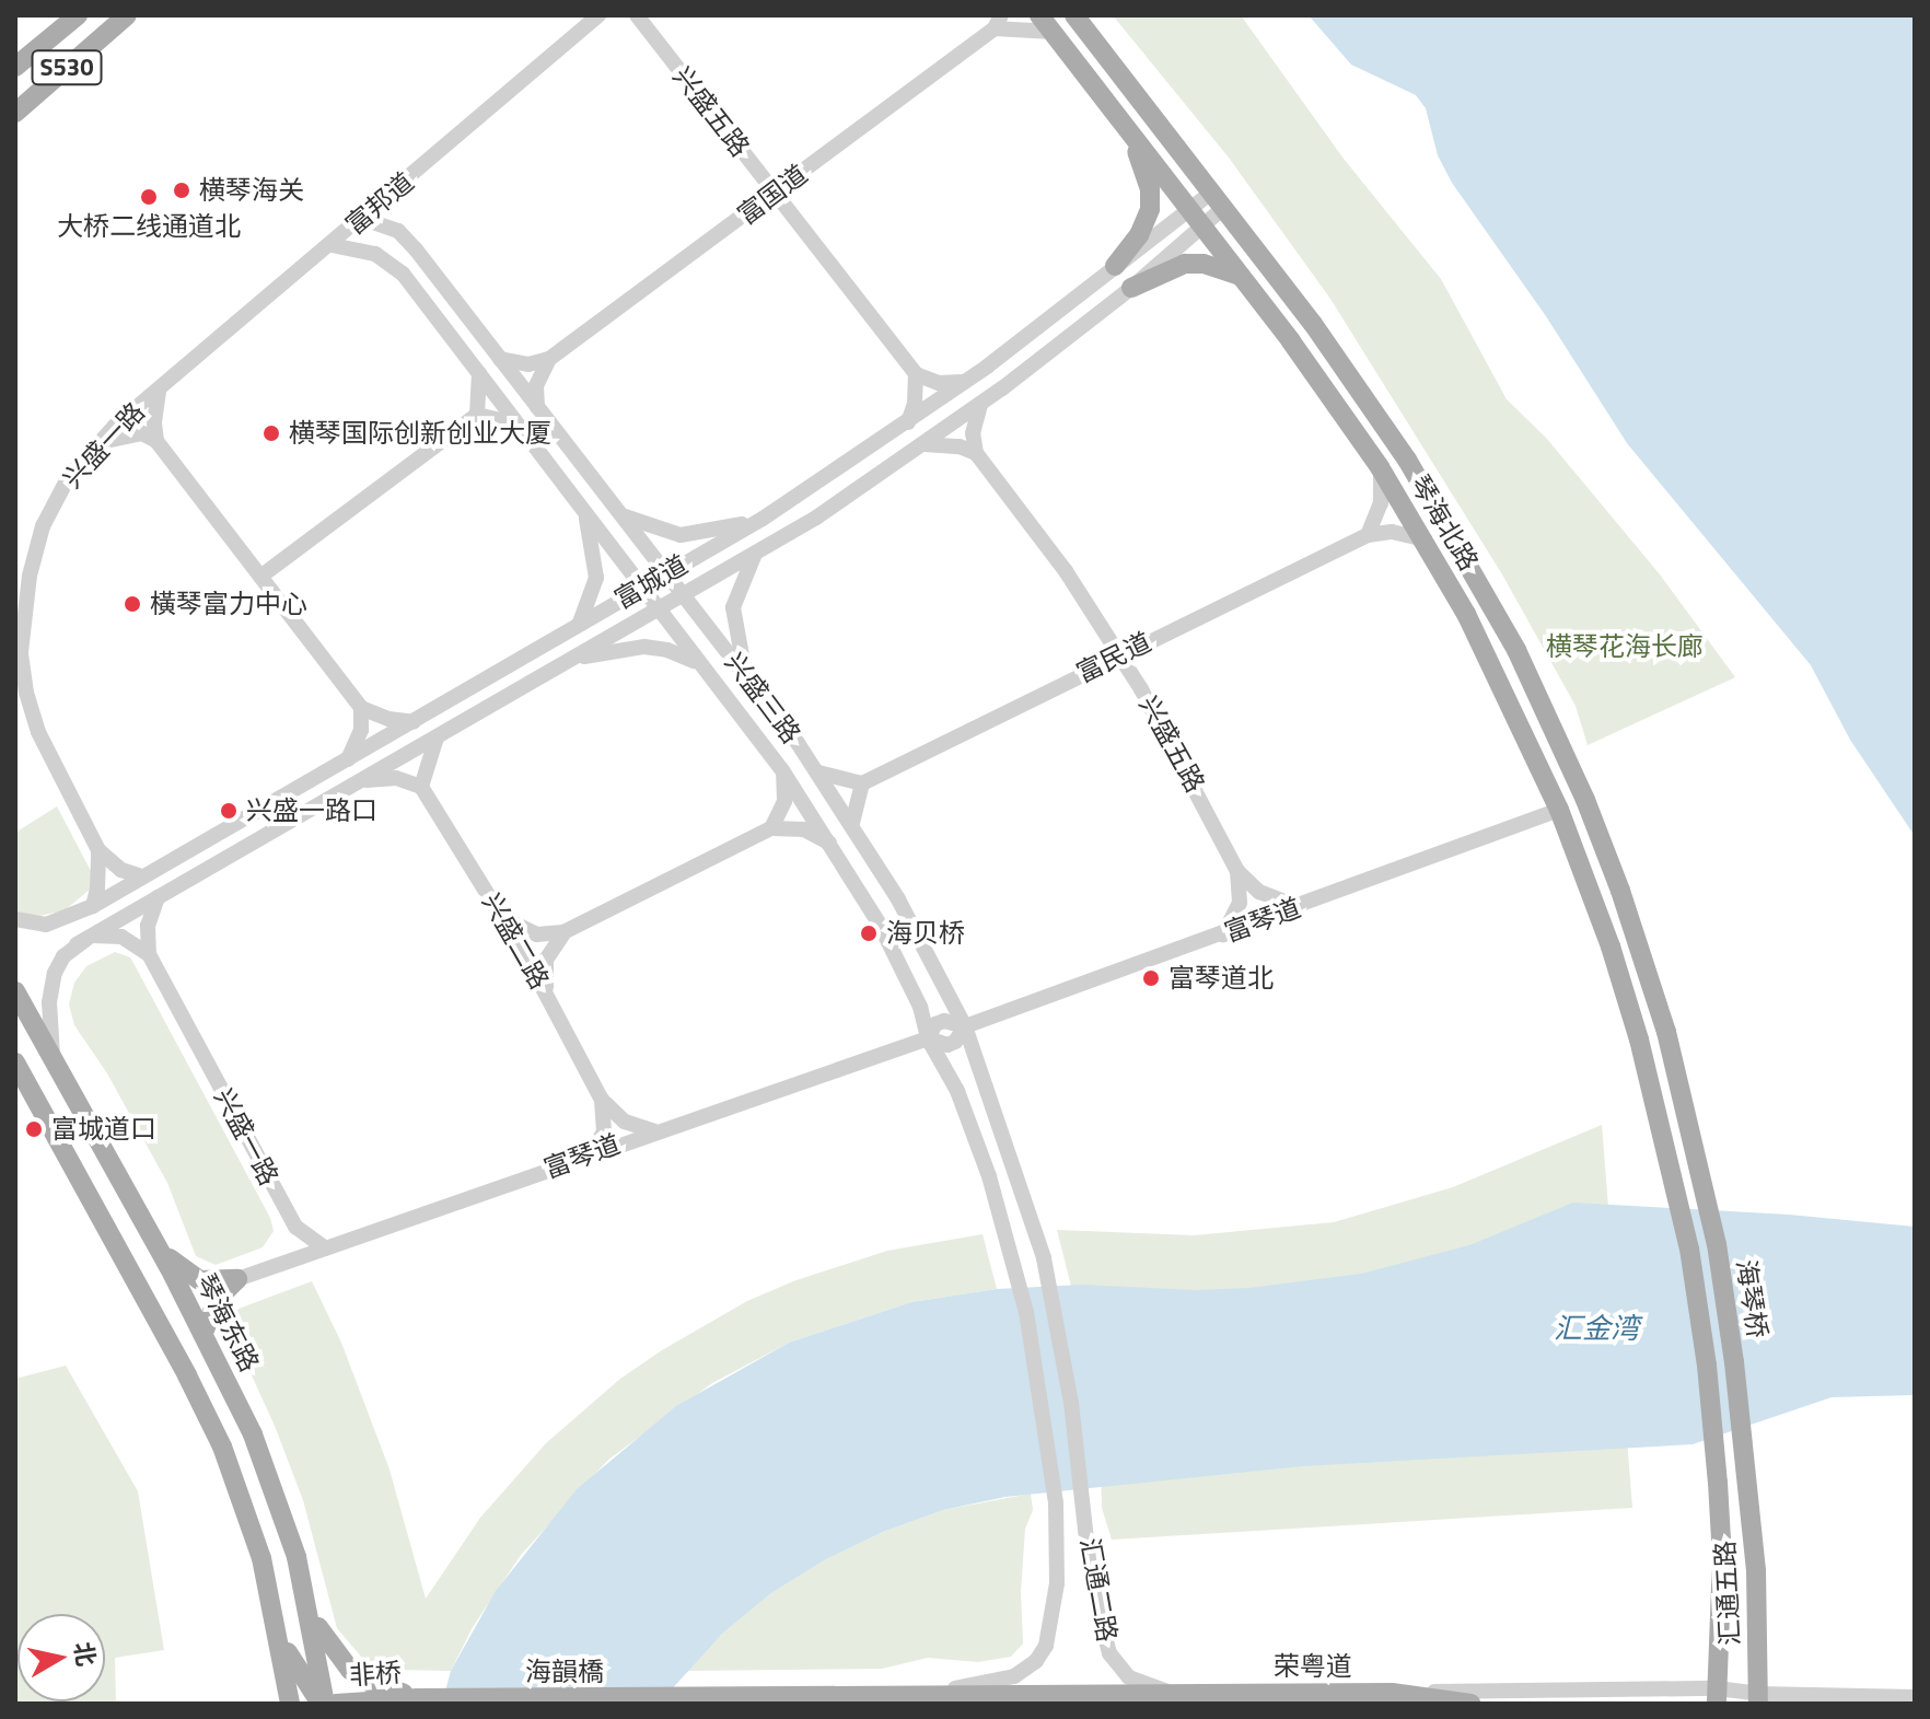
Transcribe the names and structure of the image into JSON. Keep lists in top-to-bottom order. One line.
{"streets":{"main road":["S530","琴海北路","海琴桥","琴海东路","汇通五路","荣粤道","海韻橋","非桥"],"street":["兴盛五路","富国道","富邦道","兴盛一路","富城道","富民道","兴盛三路","富琴道","兴盛二路","汇通二路"]},"crossings":[["兴盛五路","富国道"],["兴盛五路","富民道"],["富邦道","兴盛一路"],["富邦道","兴盛三路"],["兴盛一路","富琴道"],["琴海北路","富城道"],["琴海北路","富琴道"],["琴海北路","海琴桥"],["富城道","兴盛三路"],["兴盛三路","富琴道"],["兴盛三路","汇通二路"],["富琴道","兴盛二路"],["海琴桥","汇通五路"],["琴海东路","非桥"],["汇通二路","荣粤道"],["汇通五路","荣粤道"],["荣粤道","海韻橋"],["海韻橋","非桥"]],"water":["汇金湾"],"parks":["横琴花海长廊"],"places":["横琴海关","大桥二线通道北","横琴国际创新创业大厦","橫琴富力中心","兴盛一路口","海贝桥","富琴道北","富城道口"],"north":"right"}
